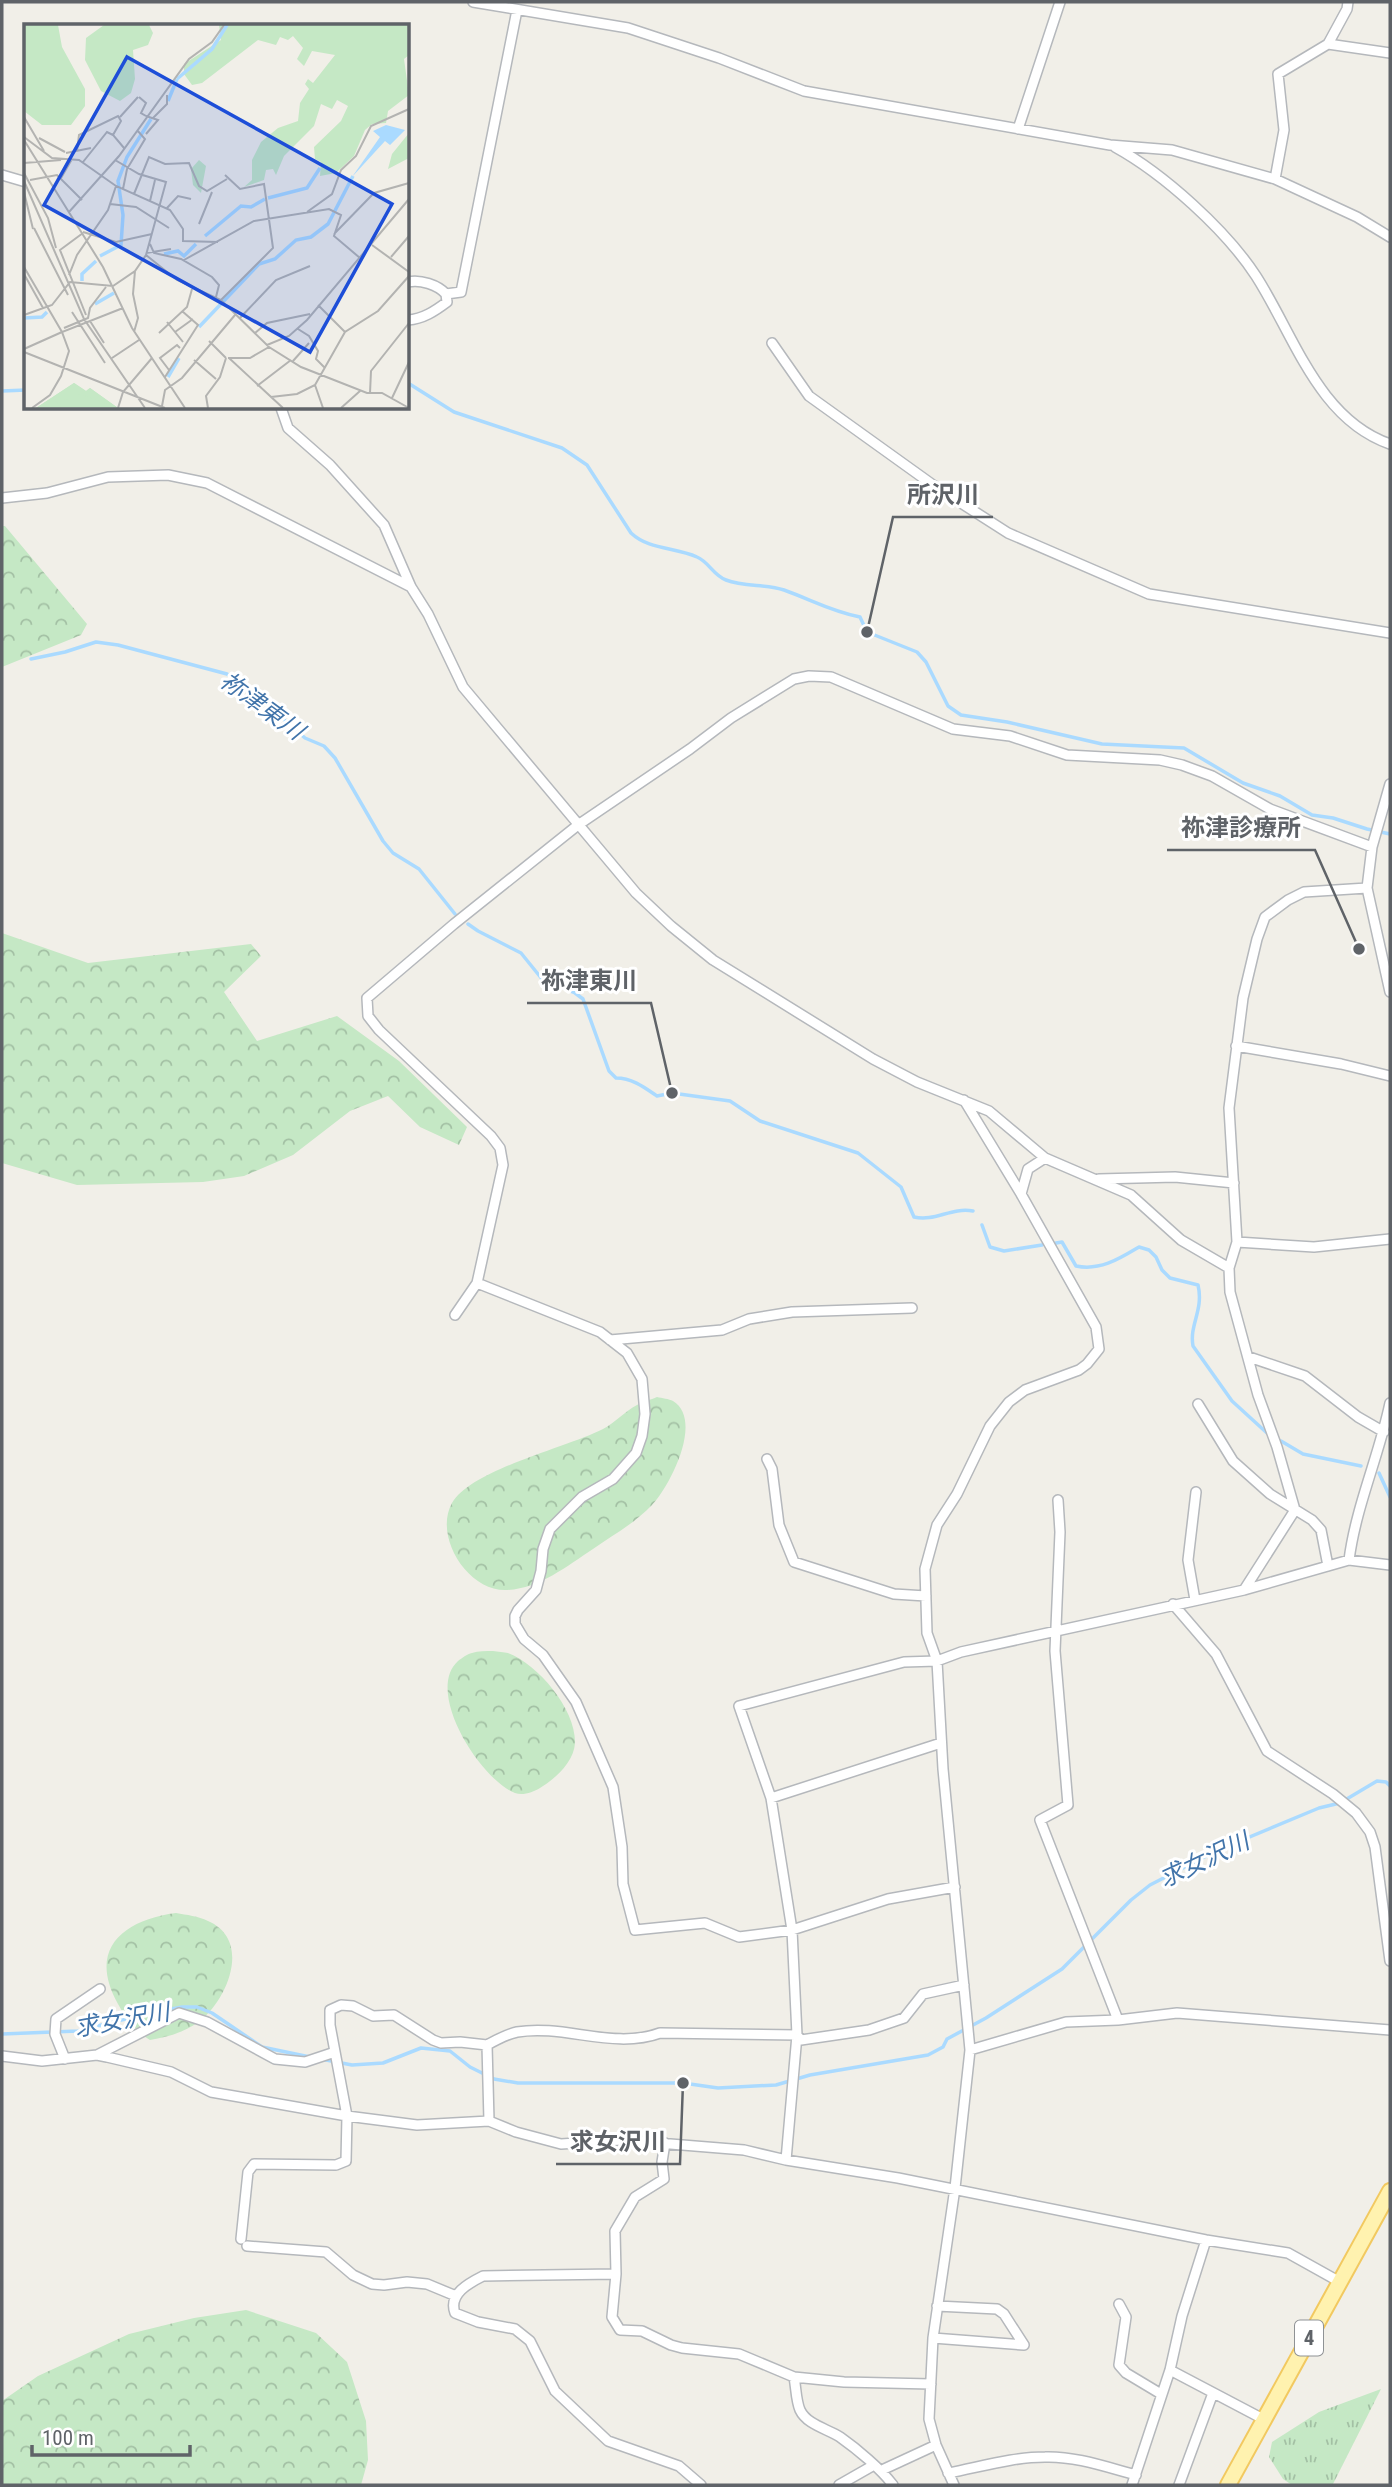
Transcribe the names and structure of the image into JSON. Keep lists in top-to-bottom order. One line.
{"streets":{"main road":["4"]},"water":["祢津東川","求女沢川"],"places":["所沢川","祢津診療所","祢津東川","求女沢川"],"scale_bar":"100 m"}
